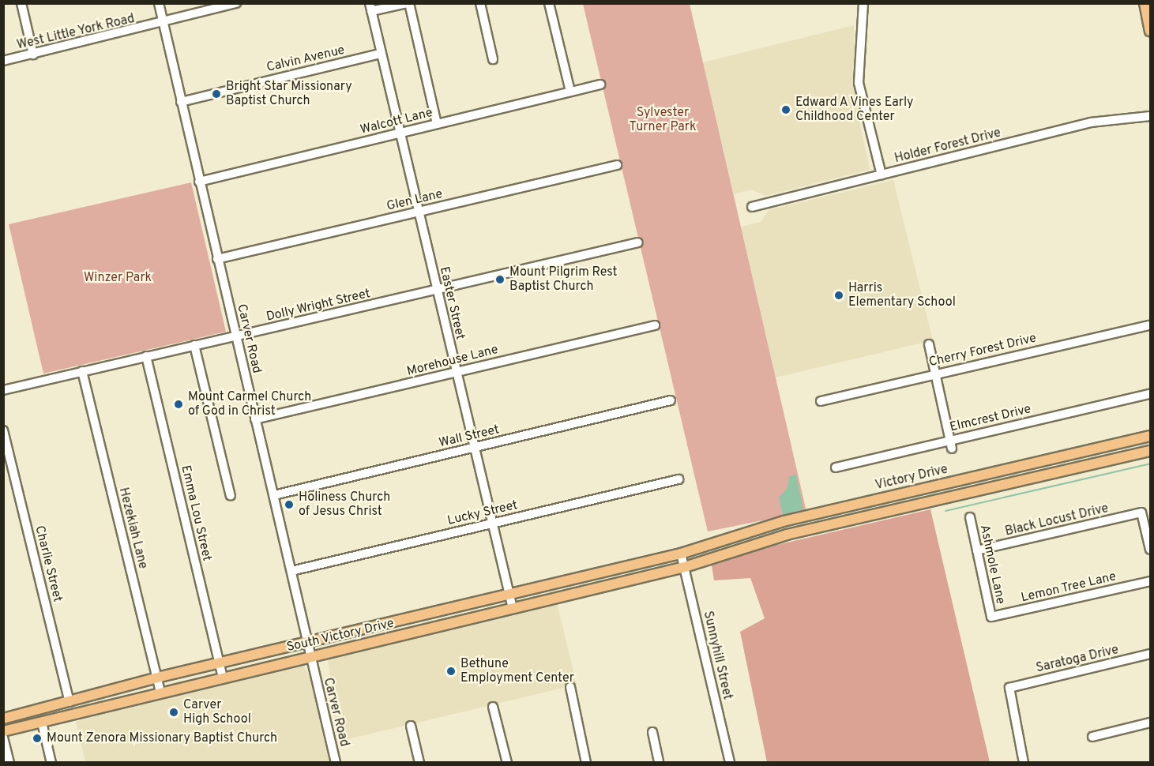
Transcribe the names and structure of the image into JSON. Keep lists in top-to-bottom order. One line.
{"streets":{"main road":["Victory Drive","South Victory Drive"],"street":["West Little York Road","Calvin Avenue","Walcott Lane","Holder Forest Drive","Glen Lane","Easter Street","Dolly Wright Street","Carver Road","Cherry Forest Drive","Morehouse Lane","Elmcrest Drive","Wall Street","Emma Lou Street","Lucky Street","Black Locust Drive","Hezekiah Lane","Charlie Street","Ashmole Lane","Lemon Tree Lane","Sunnyhill Street","Saratoga Drive"]},"crossings":[["West Little York Road","Carver Road"],["Calvin Avenue","Easter Street"],["Calvin Avenue","Carver Road"],["Walcott Lane","Easter Street"],["Walcott Lane","Carver Road"],["Glen Lane","Easter Street"],["Glen Lane","Carver Road"],["Easter Street","Dolly Wright Street"],["Easter Street","Morehouse Lane"],["Easter Street","Wall Street"],["Easter Street","Lucky Street"],["Easter Street","South Victory Drive"],["Dolly Wright Street","Carver Road"],["Dolly Wright Street","Emma Lou Street"],["Dolly Wright Street","Hezekiah Lane"],["Carver Road","Morehouse Lane"],["Carver Road","Wall Street"],["Carver Road","Lucky Street"],["Carver Road","South Victory Drive"],["Victory Drive","South Victory Drive"],["Victory Drive","Sunnyhill Street"],["Emma Lou Street","South Victory Drive"],["Black Locust Drive","Ashmole Lane"],["Hezekiah Lane","South Victory Drive"],["Charlie Street","South Victory Drive"],["Ashmole Lane","Lemon Tree Lane"],["South Victory Drive","Sunnyhill Street"]],"parks":["Sylvester Turner Park","Winzer Park"],"places":["Bright Star Missionary Baptist Church","Edward A Vines Early Childhood Center","Mount Pilgrim Rest Baptist Church","Harris Elementary School","Mount Carmel Church of God in Christ","Holiness Church of Jesus Christ","Bethune Employment Center","Carver High School","Mount Zenora Missionary Baptist Church"]}
